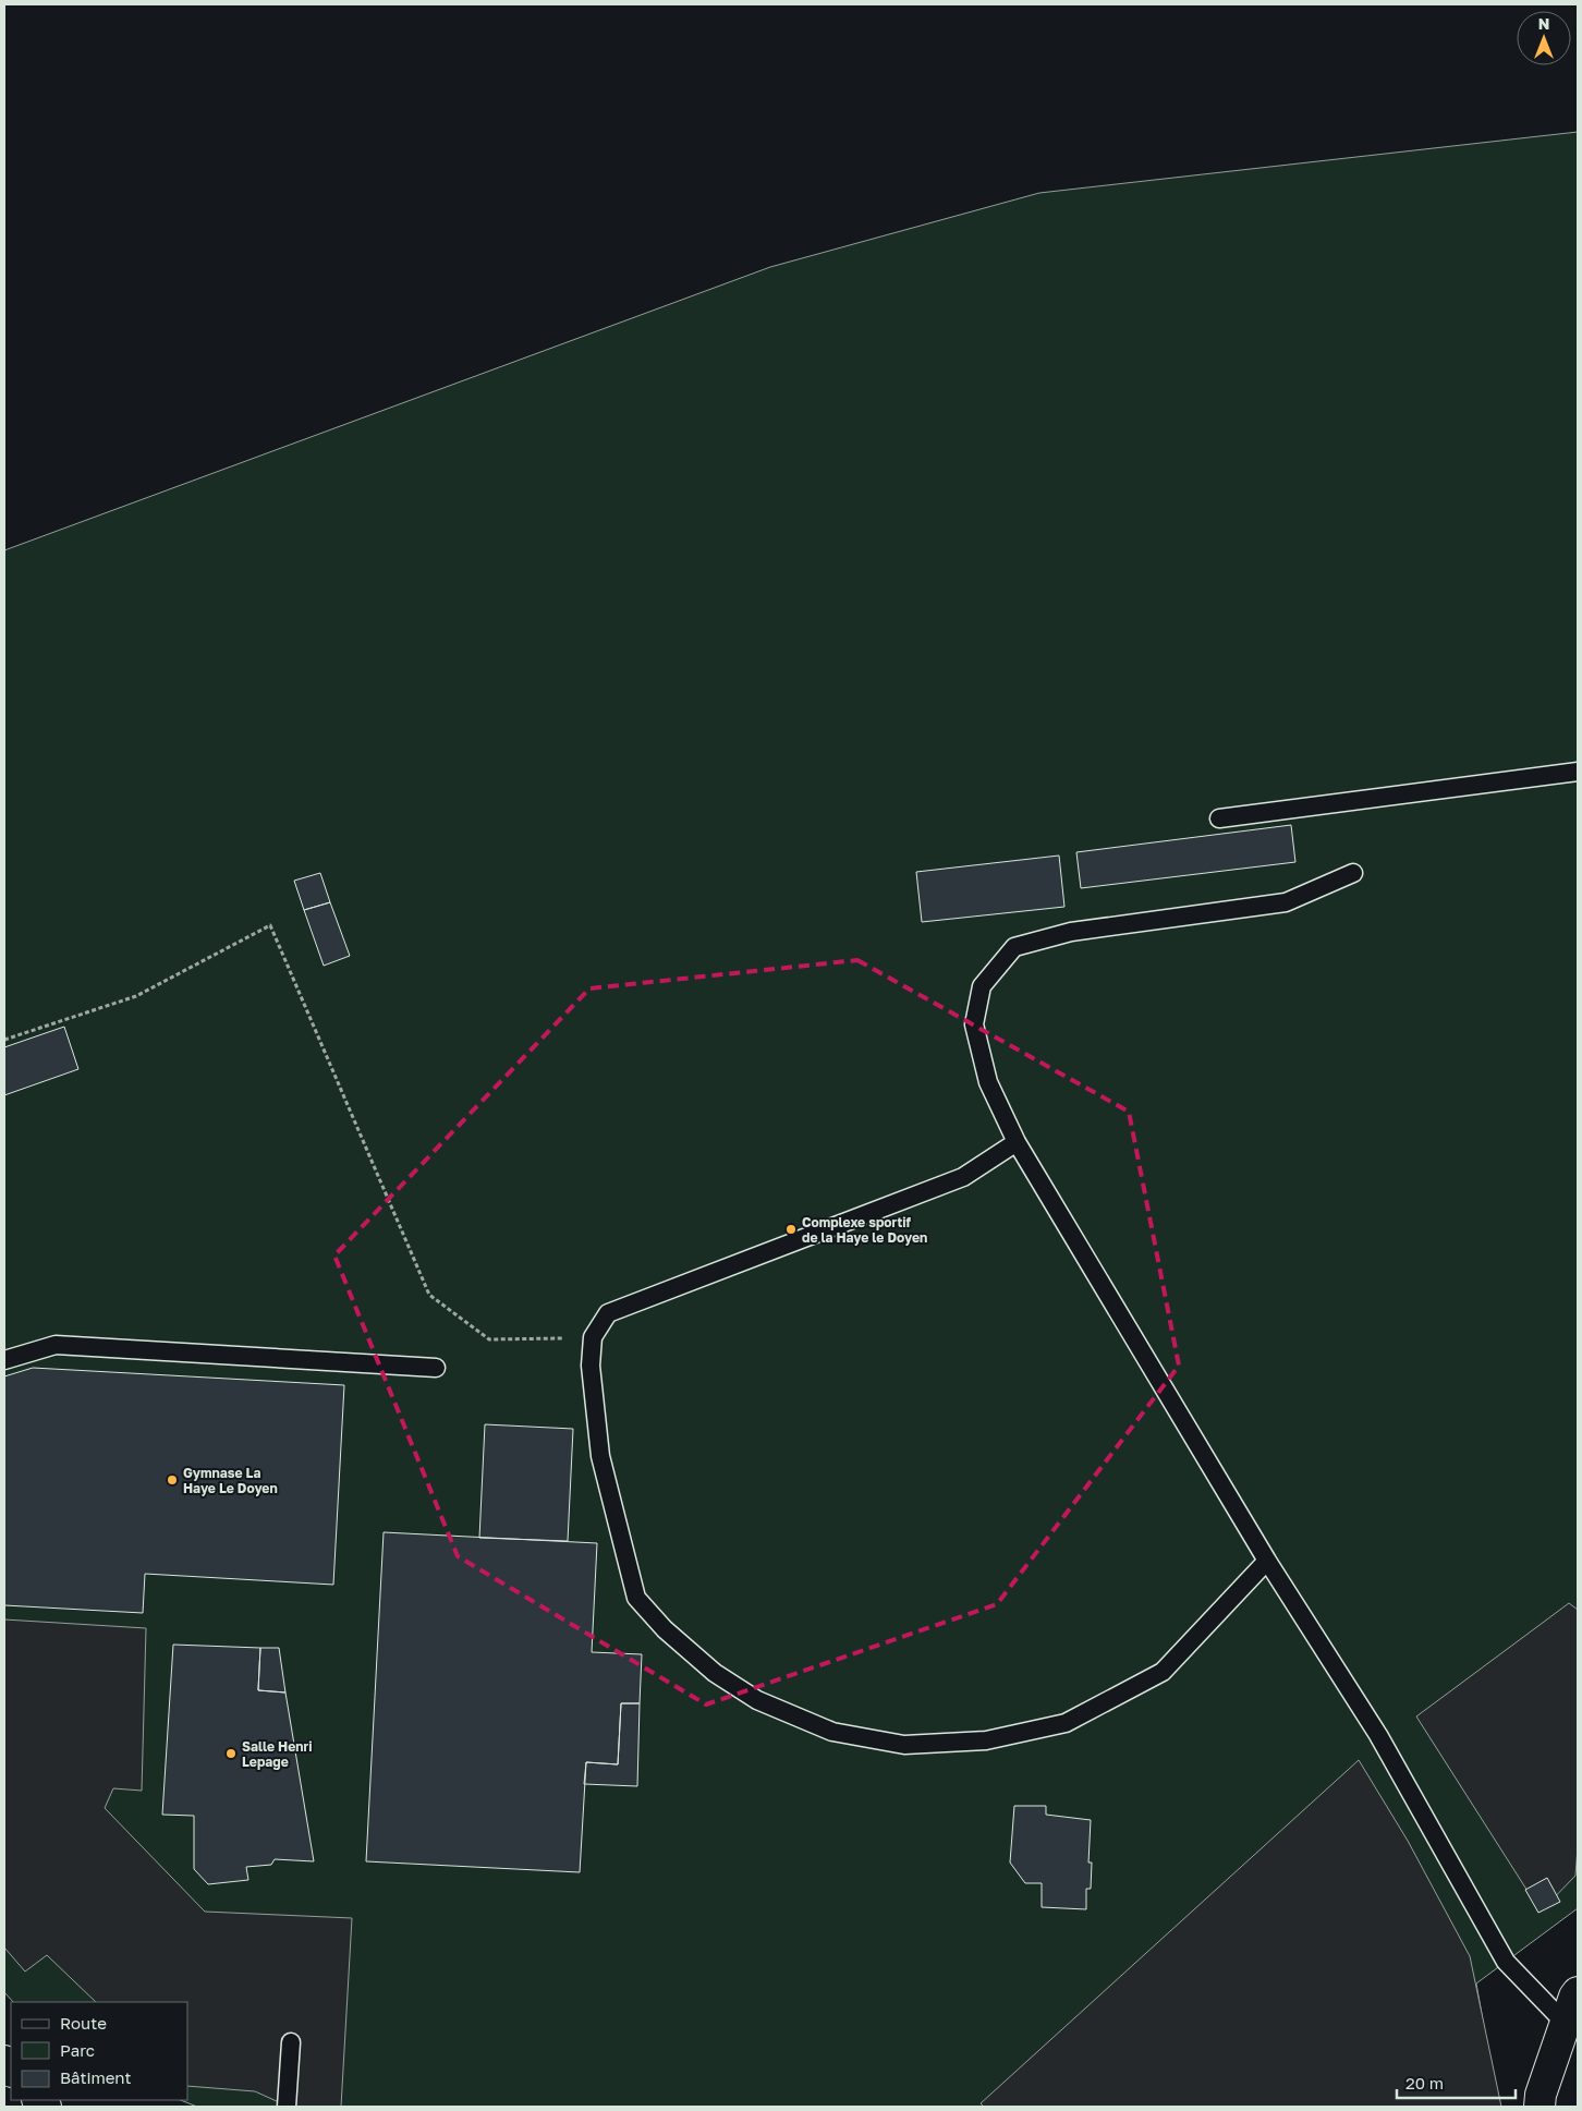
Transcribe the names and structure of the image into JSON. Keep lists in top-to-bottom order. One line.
{"places":["Complexe sportif de la Haye le Doyen","Gymnase La Haye Le Doyen","Salle Henri Lepage"],"legend":["Route","Parc","Bâtiment"],"scale_bar":"20 m","north":"top"}
